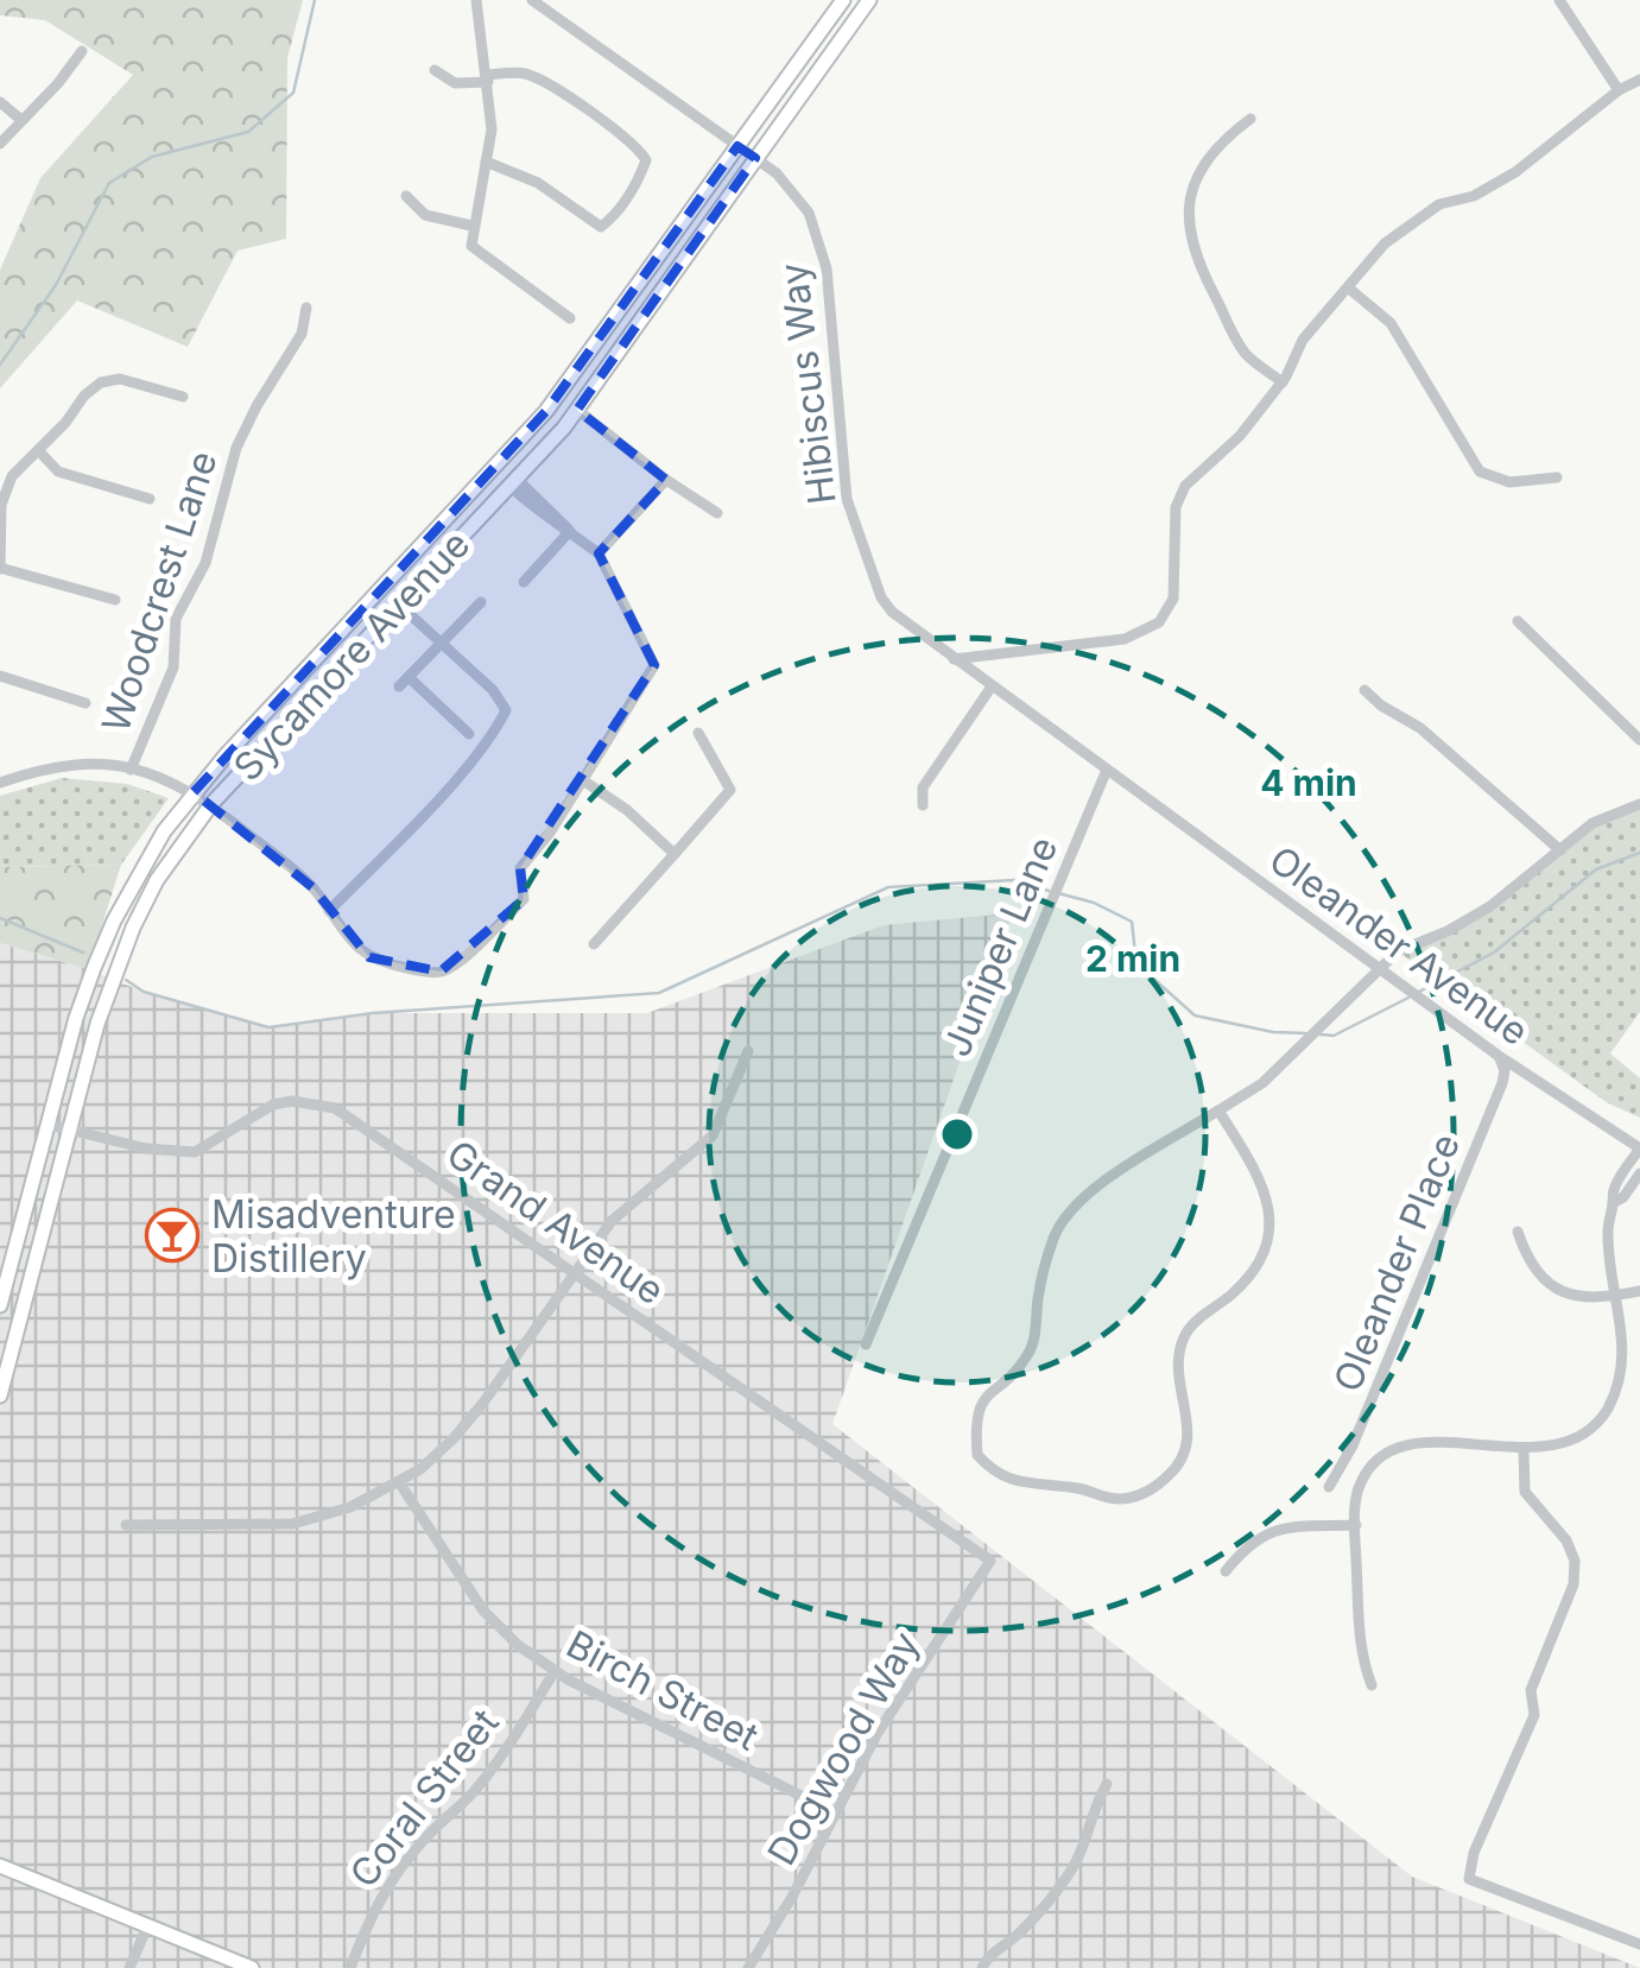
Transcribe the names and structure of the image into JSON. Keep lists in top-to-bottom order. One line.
{"streets":{"main road":["Sycamore Avenue"],"street":["Hibiscus Way","Woodcrest Lane","Oleander Avenue","Juniper Lane","Grand Avenue","Oleander Place","Birch Street","Dogwood Way","Coral Street"]},"crossings":[["Hibiscus Way","Sycamore Avenue"],["Hibiscus Way","Oleander Avenue"],["Sycamore Avenue","Grand Avenue"],["Oleander Avenue","Juniper Lane"],["Oleander Avenue","Oleander Place"],["Grand Avenue","Dogwood Way"],["Birch Street","Dogwood Way"],["Birch Street","Coral Street"]],"places":{"bar":["Misadventure Distillery"]},"rings":["4 min","2 min"]}
